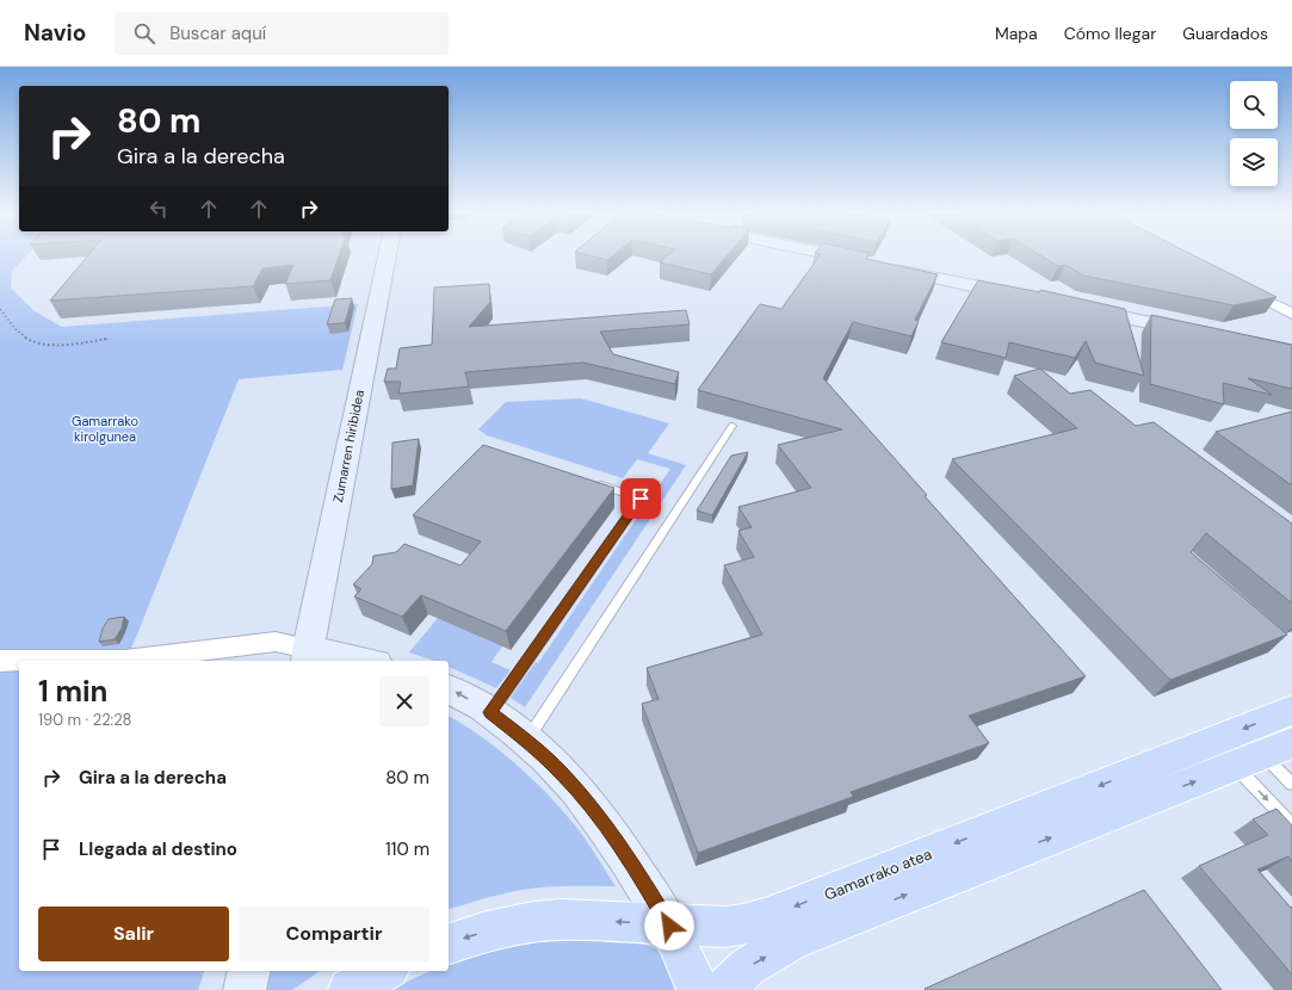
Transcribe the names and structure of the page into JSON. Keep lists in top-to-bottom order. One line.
{"streets":{"main road":["Gamarrako atea"],"street":["Zumarren hiribidea"]},"parks":["Gamarrako kirolgunea"],"page":{"header":"Navio","search":"Buscar aquí","nav":["Mapa","Cómo llegar","Guardados"],"turn":["80 m","Gira a la derecha"],"heading":["1 min","190 m · 22:28"],"list":[{"name":"Gira a la derecha","value":"80 m"},{"name":"Llegada al destino","value":"110 m"}],"buttons":["Salir","Compartir"]}}
